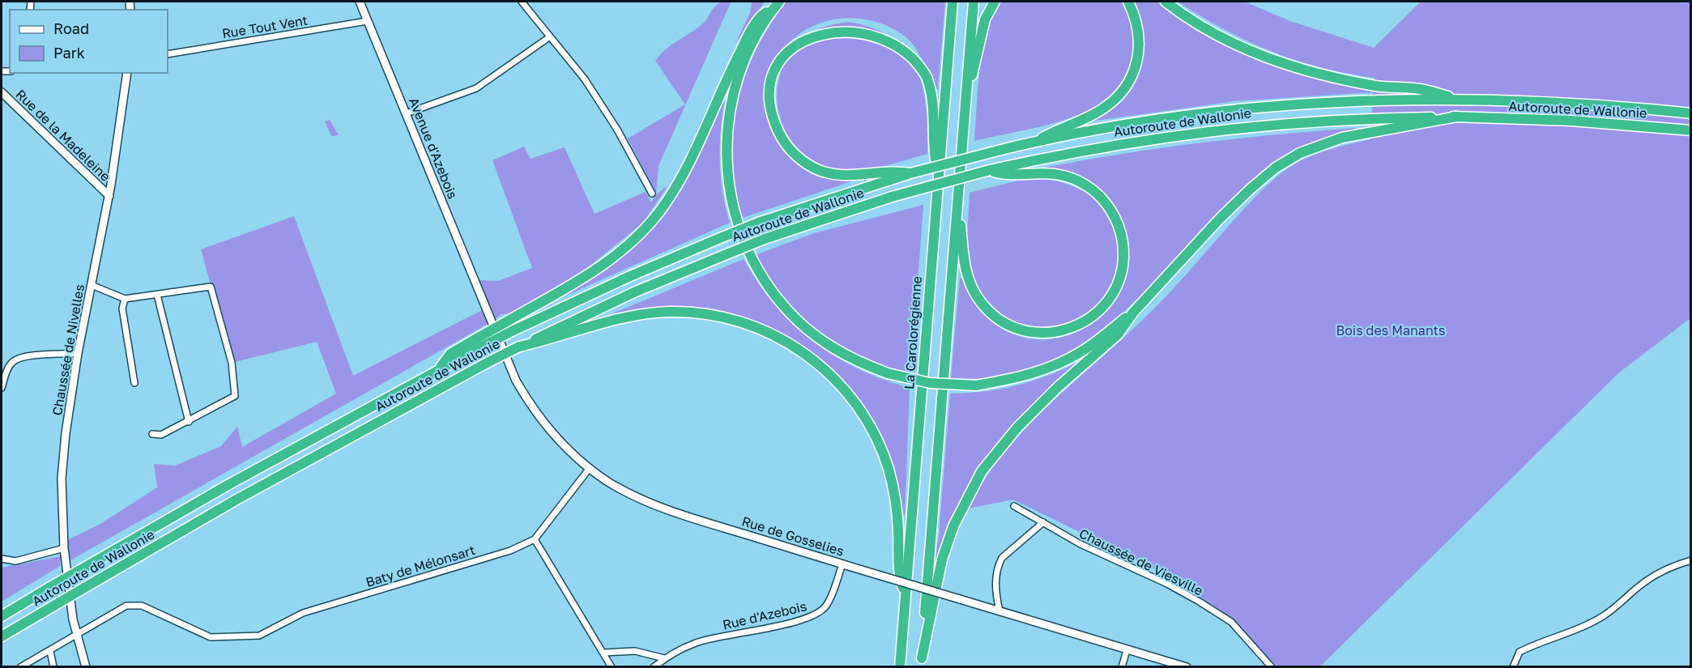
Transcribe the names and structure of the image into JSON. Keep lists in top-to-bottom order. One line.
{"streets":{"highway":["Autoroute de Wallonie","La Carolorégienne"],"street":["Rue Tout Vent","Rue de la Madeleine","Avenue d'Azebois","Chaussée de Nivelles","Rue de Gosselies","Chaussée de Viesville","Baty de Mélonsart","Rue d'Azebois"]},"crossings":[["Rue Tout Vent","Avenue d'Azebois"],["Rue de la Madeleine","Chaussée de Nivelles"],["Avenue d'Azebois","Rue de Gosselies"],["Chaussée de Nivelles","Baty de Mélonsart"],["Rue de Gosselies","Baty de Mélonsart"],["Rue de Gosselies","Rue d'Azebois"]],"parks":["Bois des Manants"],"legend":["Road","Park"]}
